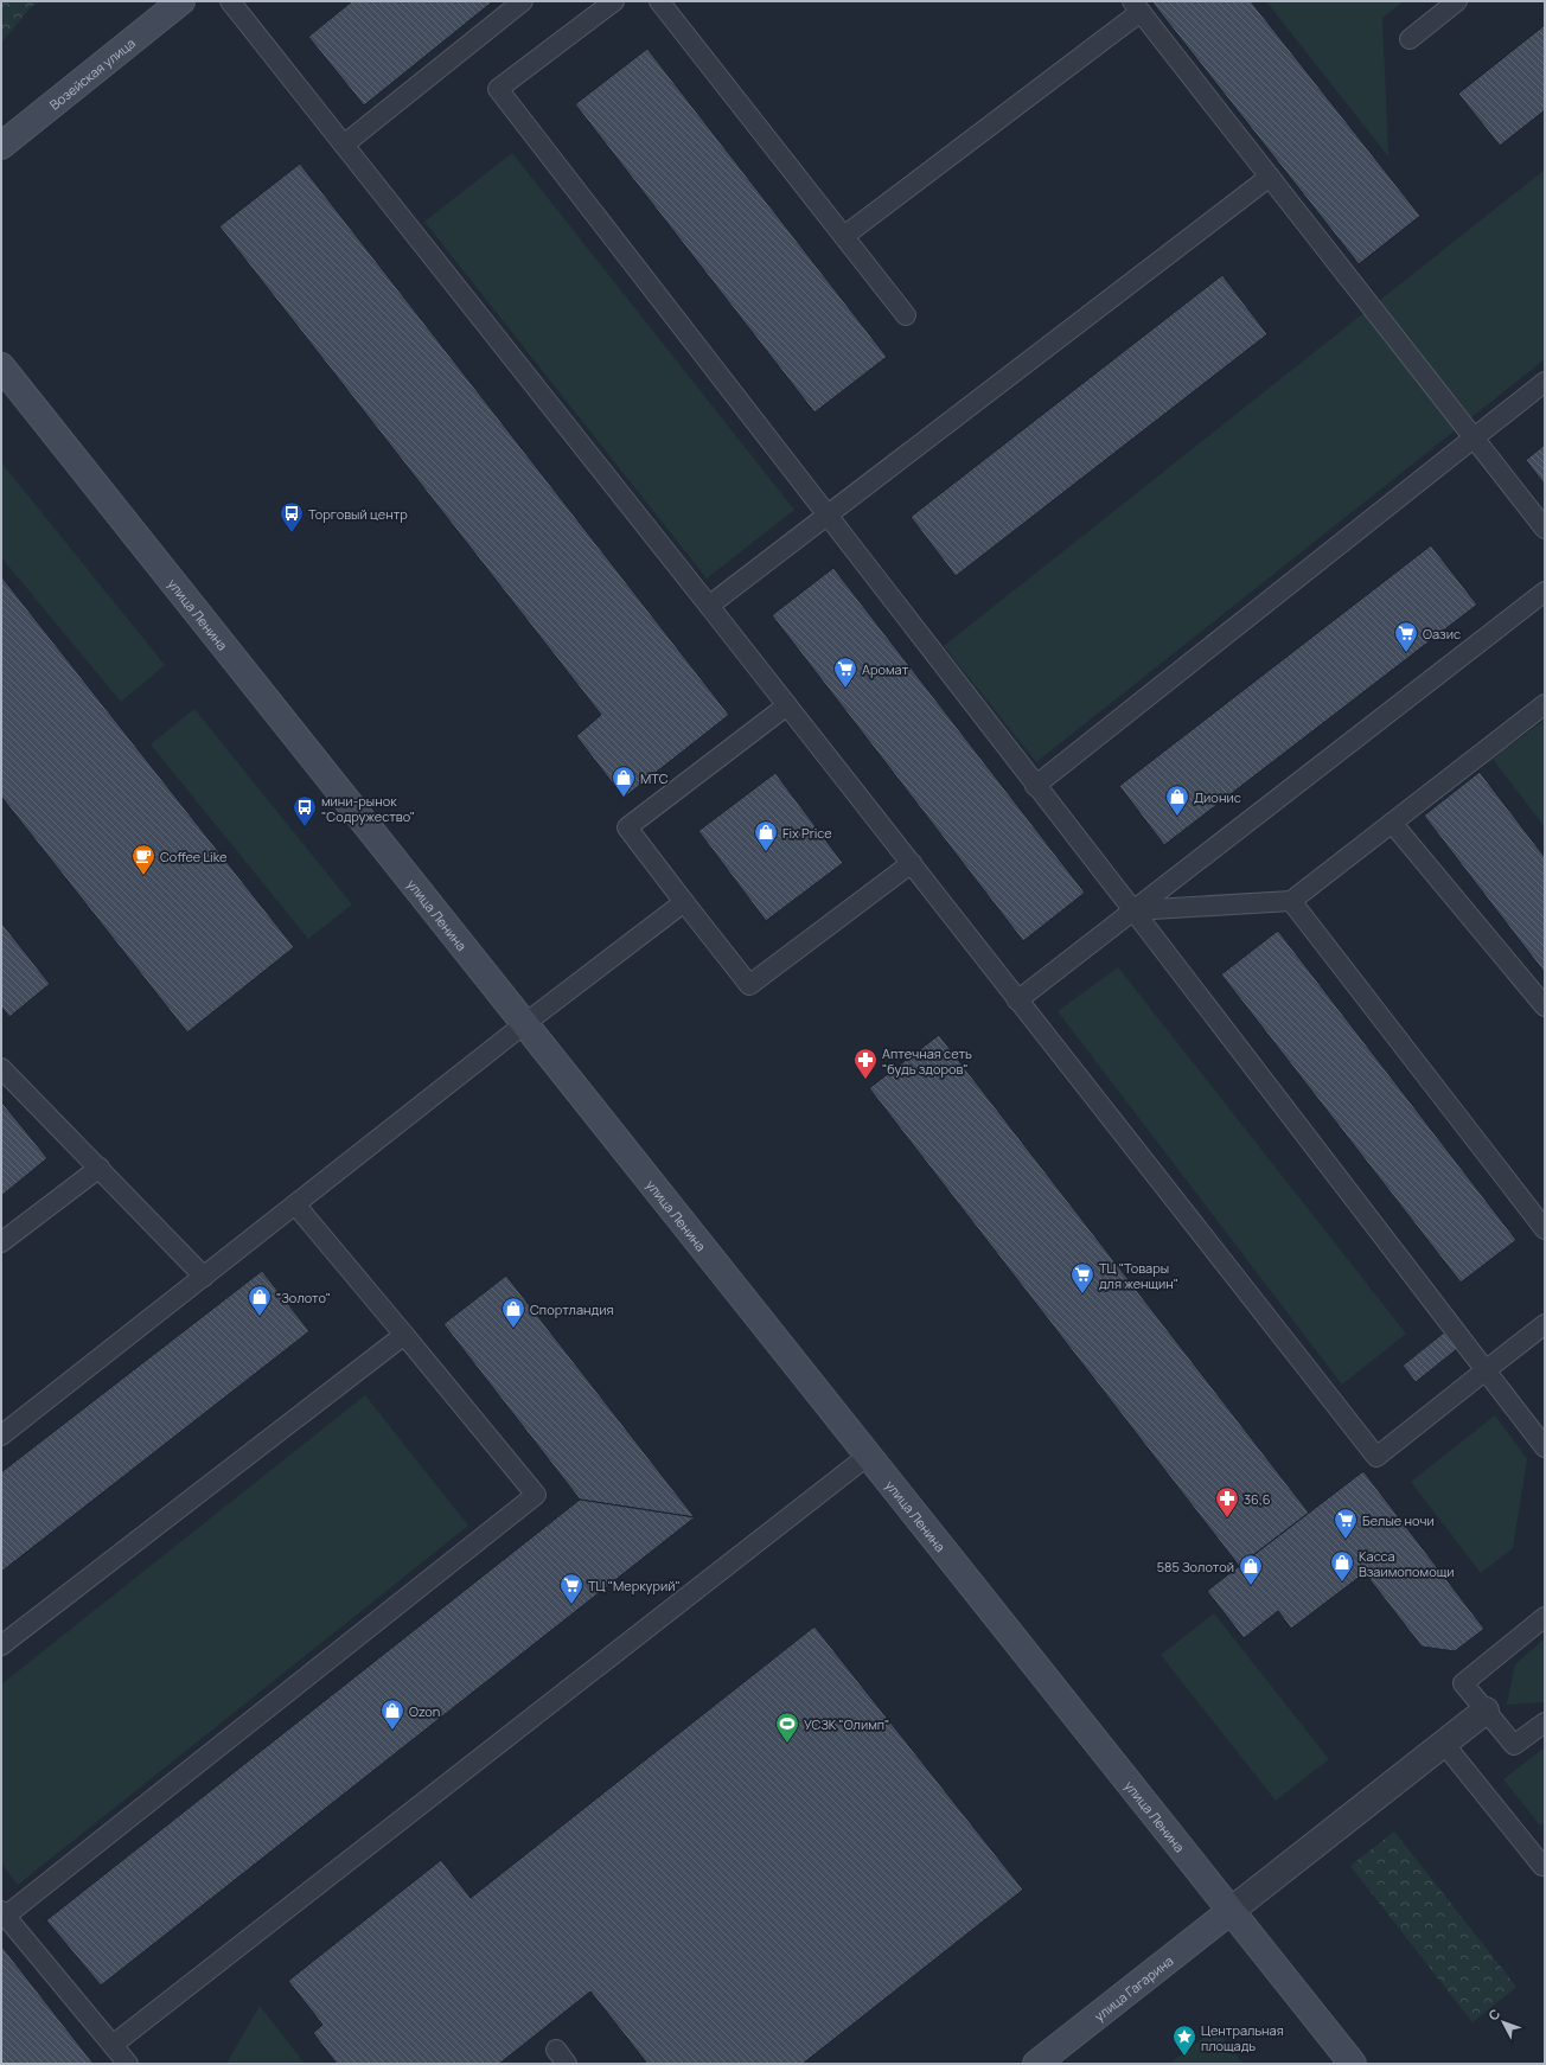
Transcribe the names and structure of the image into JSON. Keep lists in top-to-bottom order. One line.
{"streets":{"main road":["Возейская улица","улица Ленина","улица Гагарина"]},"crossings":[["улица Ленина","улица Гагарина"]],"places":{"bus stop":["Торговый центр","мини-рынок \"Содружество\""],"supermarket":["Оазис","Аромат","ТЦ \"Товары для женщин\"","Белые ночи","ТЦ \"Меркурий\""],"shop":["МТС","Дионис","Fix Price","\"Золото\"","Спортландия","Касса Взаимопомощи","585 Золотой","Ozon"],"cafe":["Coffee Like"],"pharmacy":["Аптечная сеть \"будь здоров\"","36,6"],"sports":["УСЗК \"Олимп\""],"place":["Центральная площадь"]},"north":"top left"}
